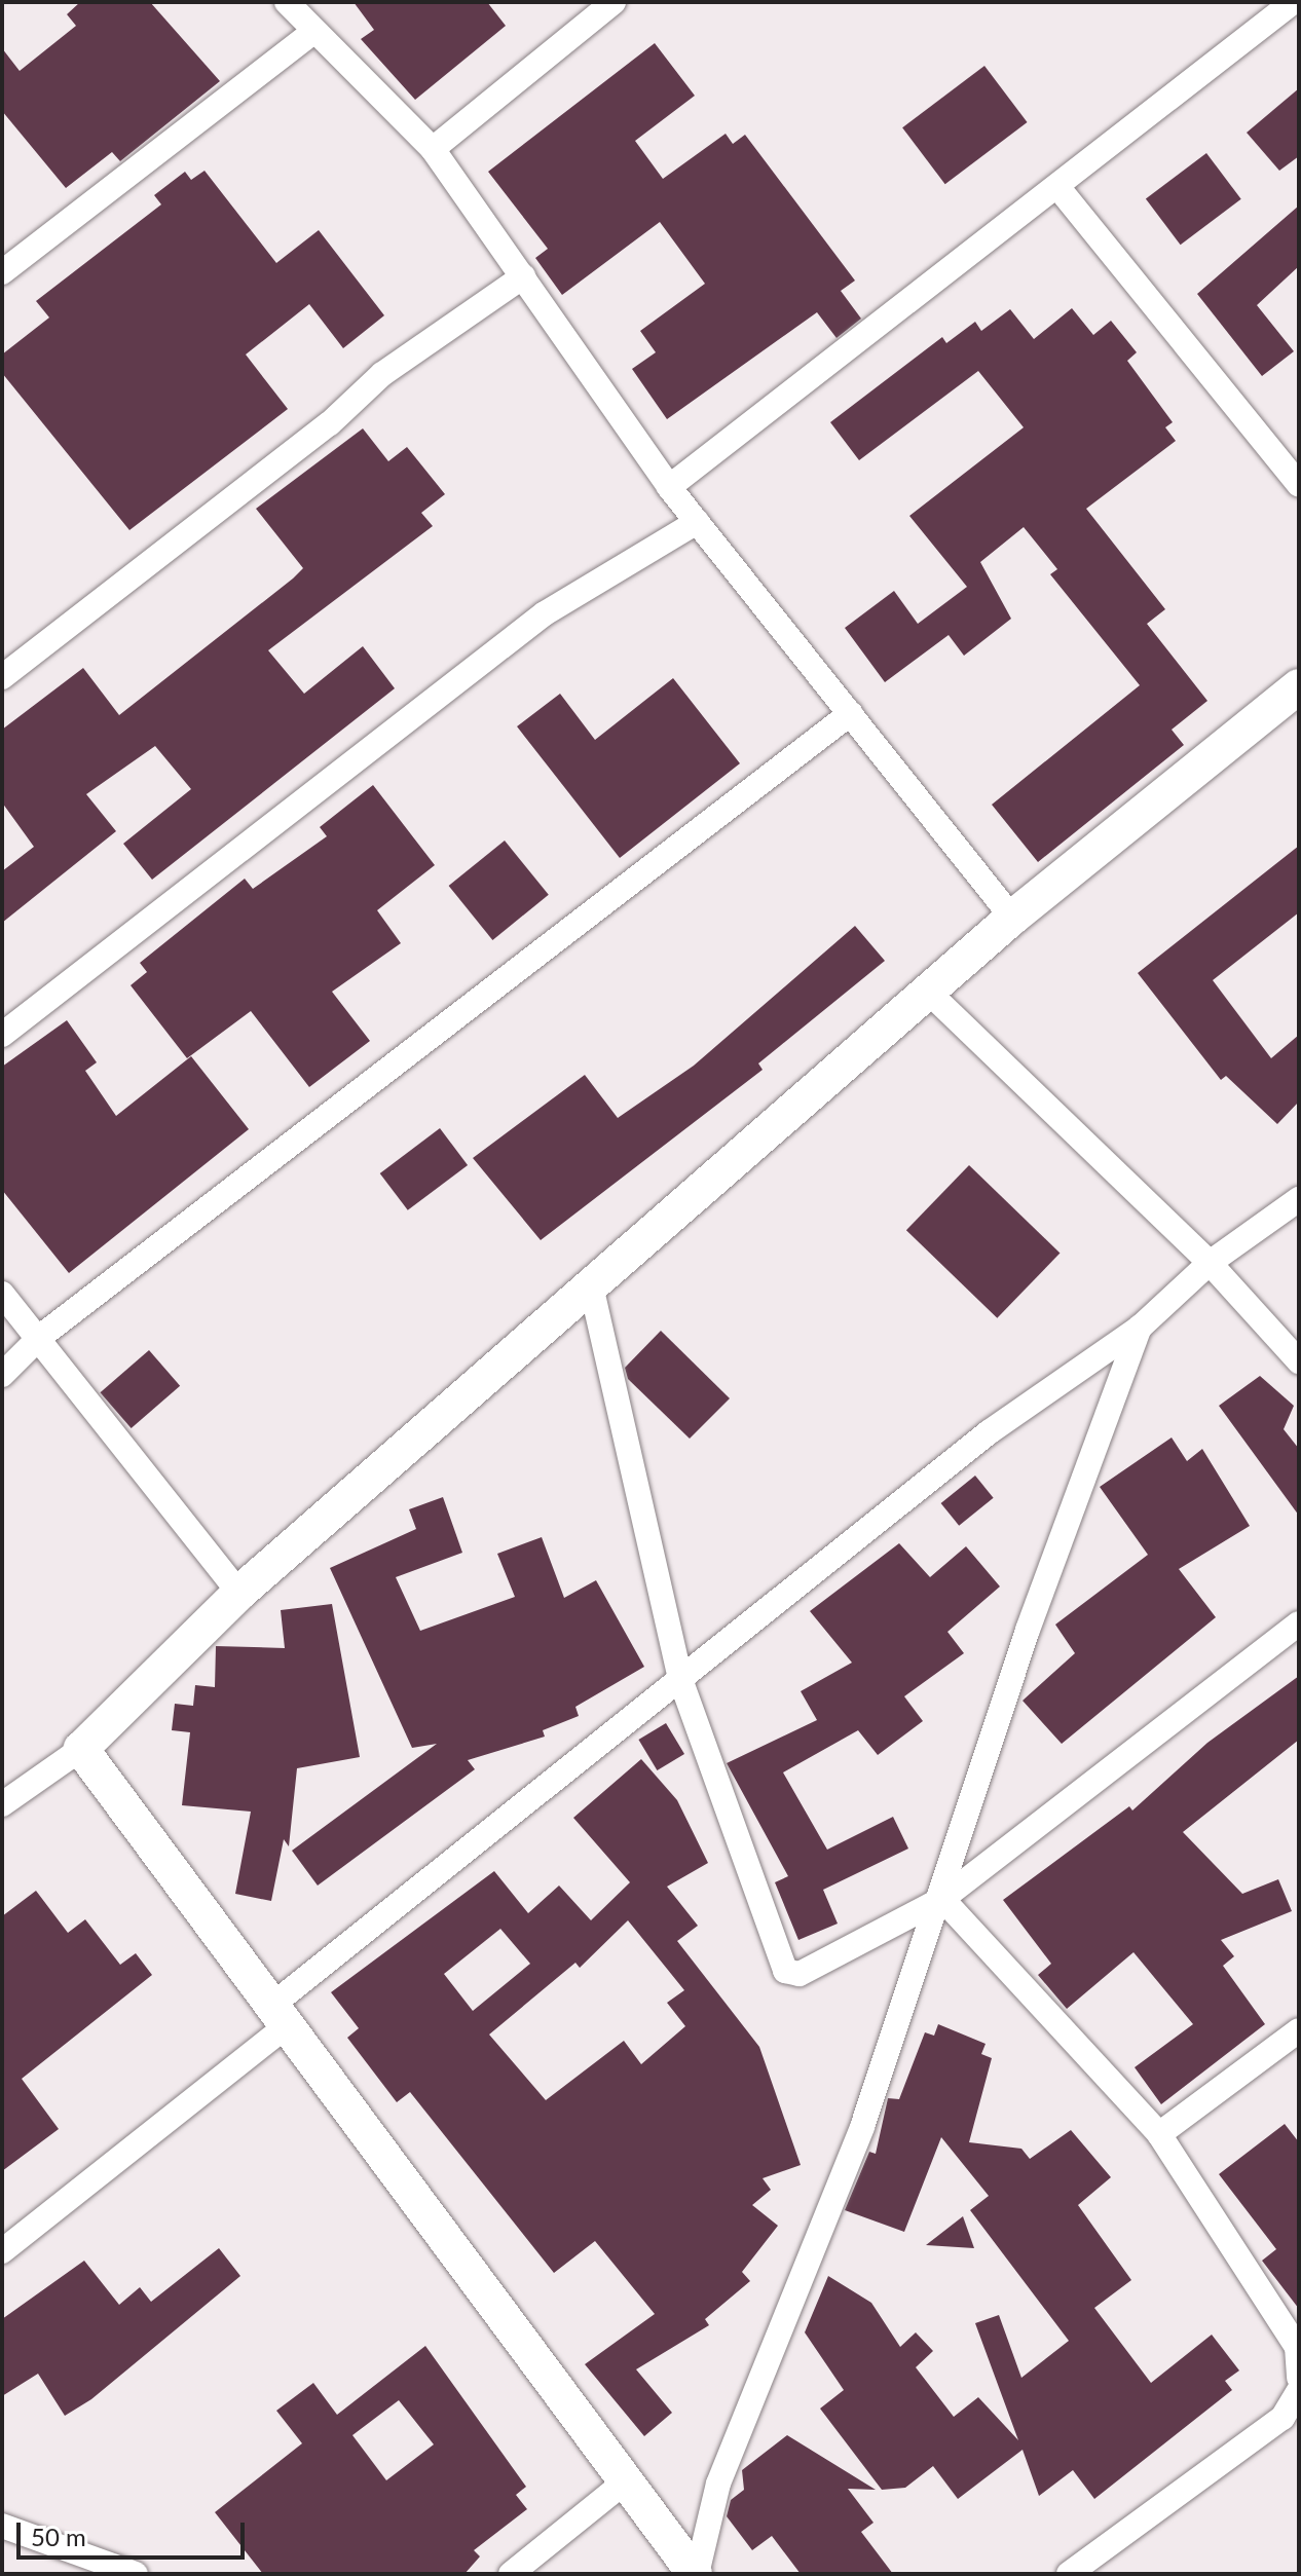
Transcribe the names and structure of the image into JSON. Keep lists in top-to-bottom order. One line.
{"scale_bar":"50 m"}
